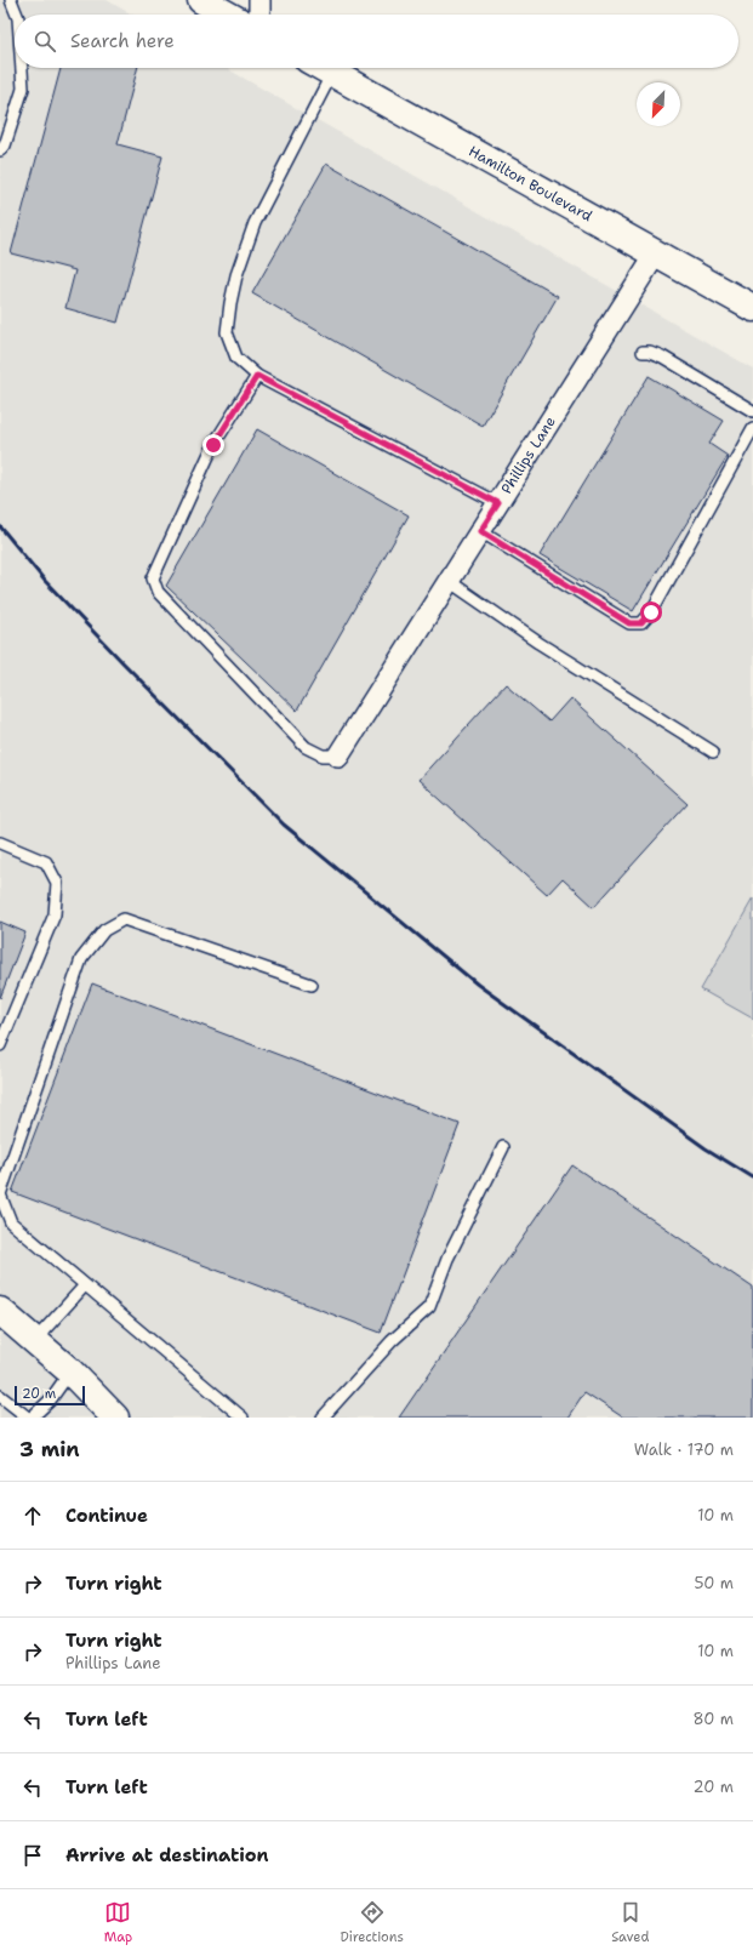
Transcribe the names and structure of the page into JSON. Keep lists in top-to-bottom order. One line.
{"streets":{"street":["Hamilton Boulevard","Phillips Lane"]},"crossings":[["Hamilton Boulevard","Phillips Lane"]],"scale_bar":"20 m","north":"bottom left","page":{"search":"Search here","scale":"20 m","heading":["3 min","Walk · 170 m"],"list":[["Continue","10 m"],["Turn right","50 m"],["Turn right","Phillips Lane","10 m"],["Turn left","80 m"],["Turn left","20 m"],"Arrive at destination"],"nav":["Map","Directions","Saved"]}}
